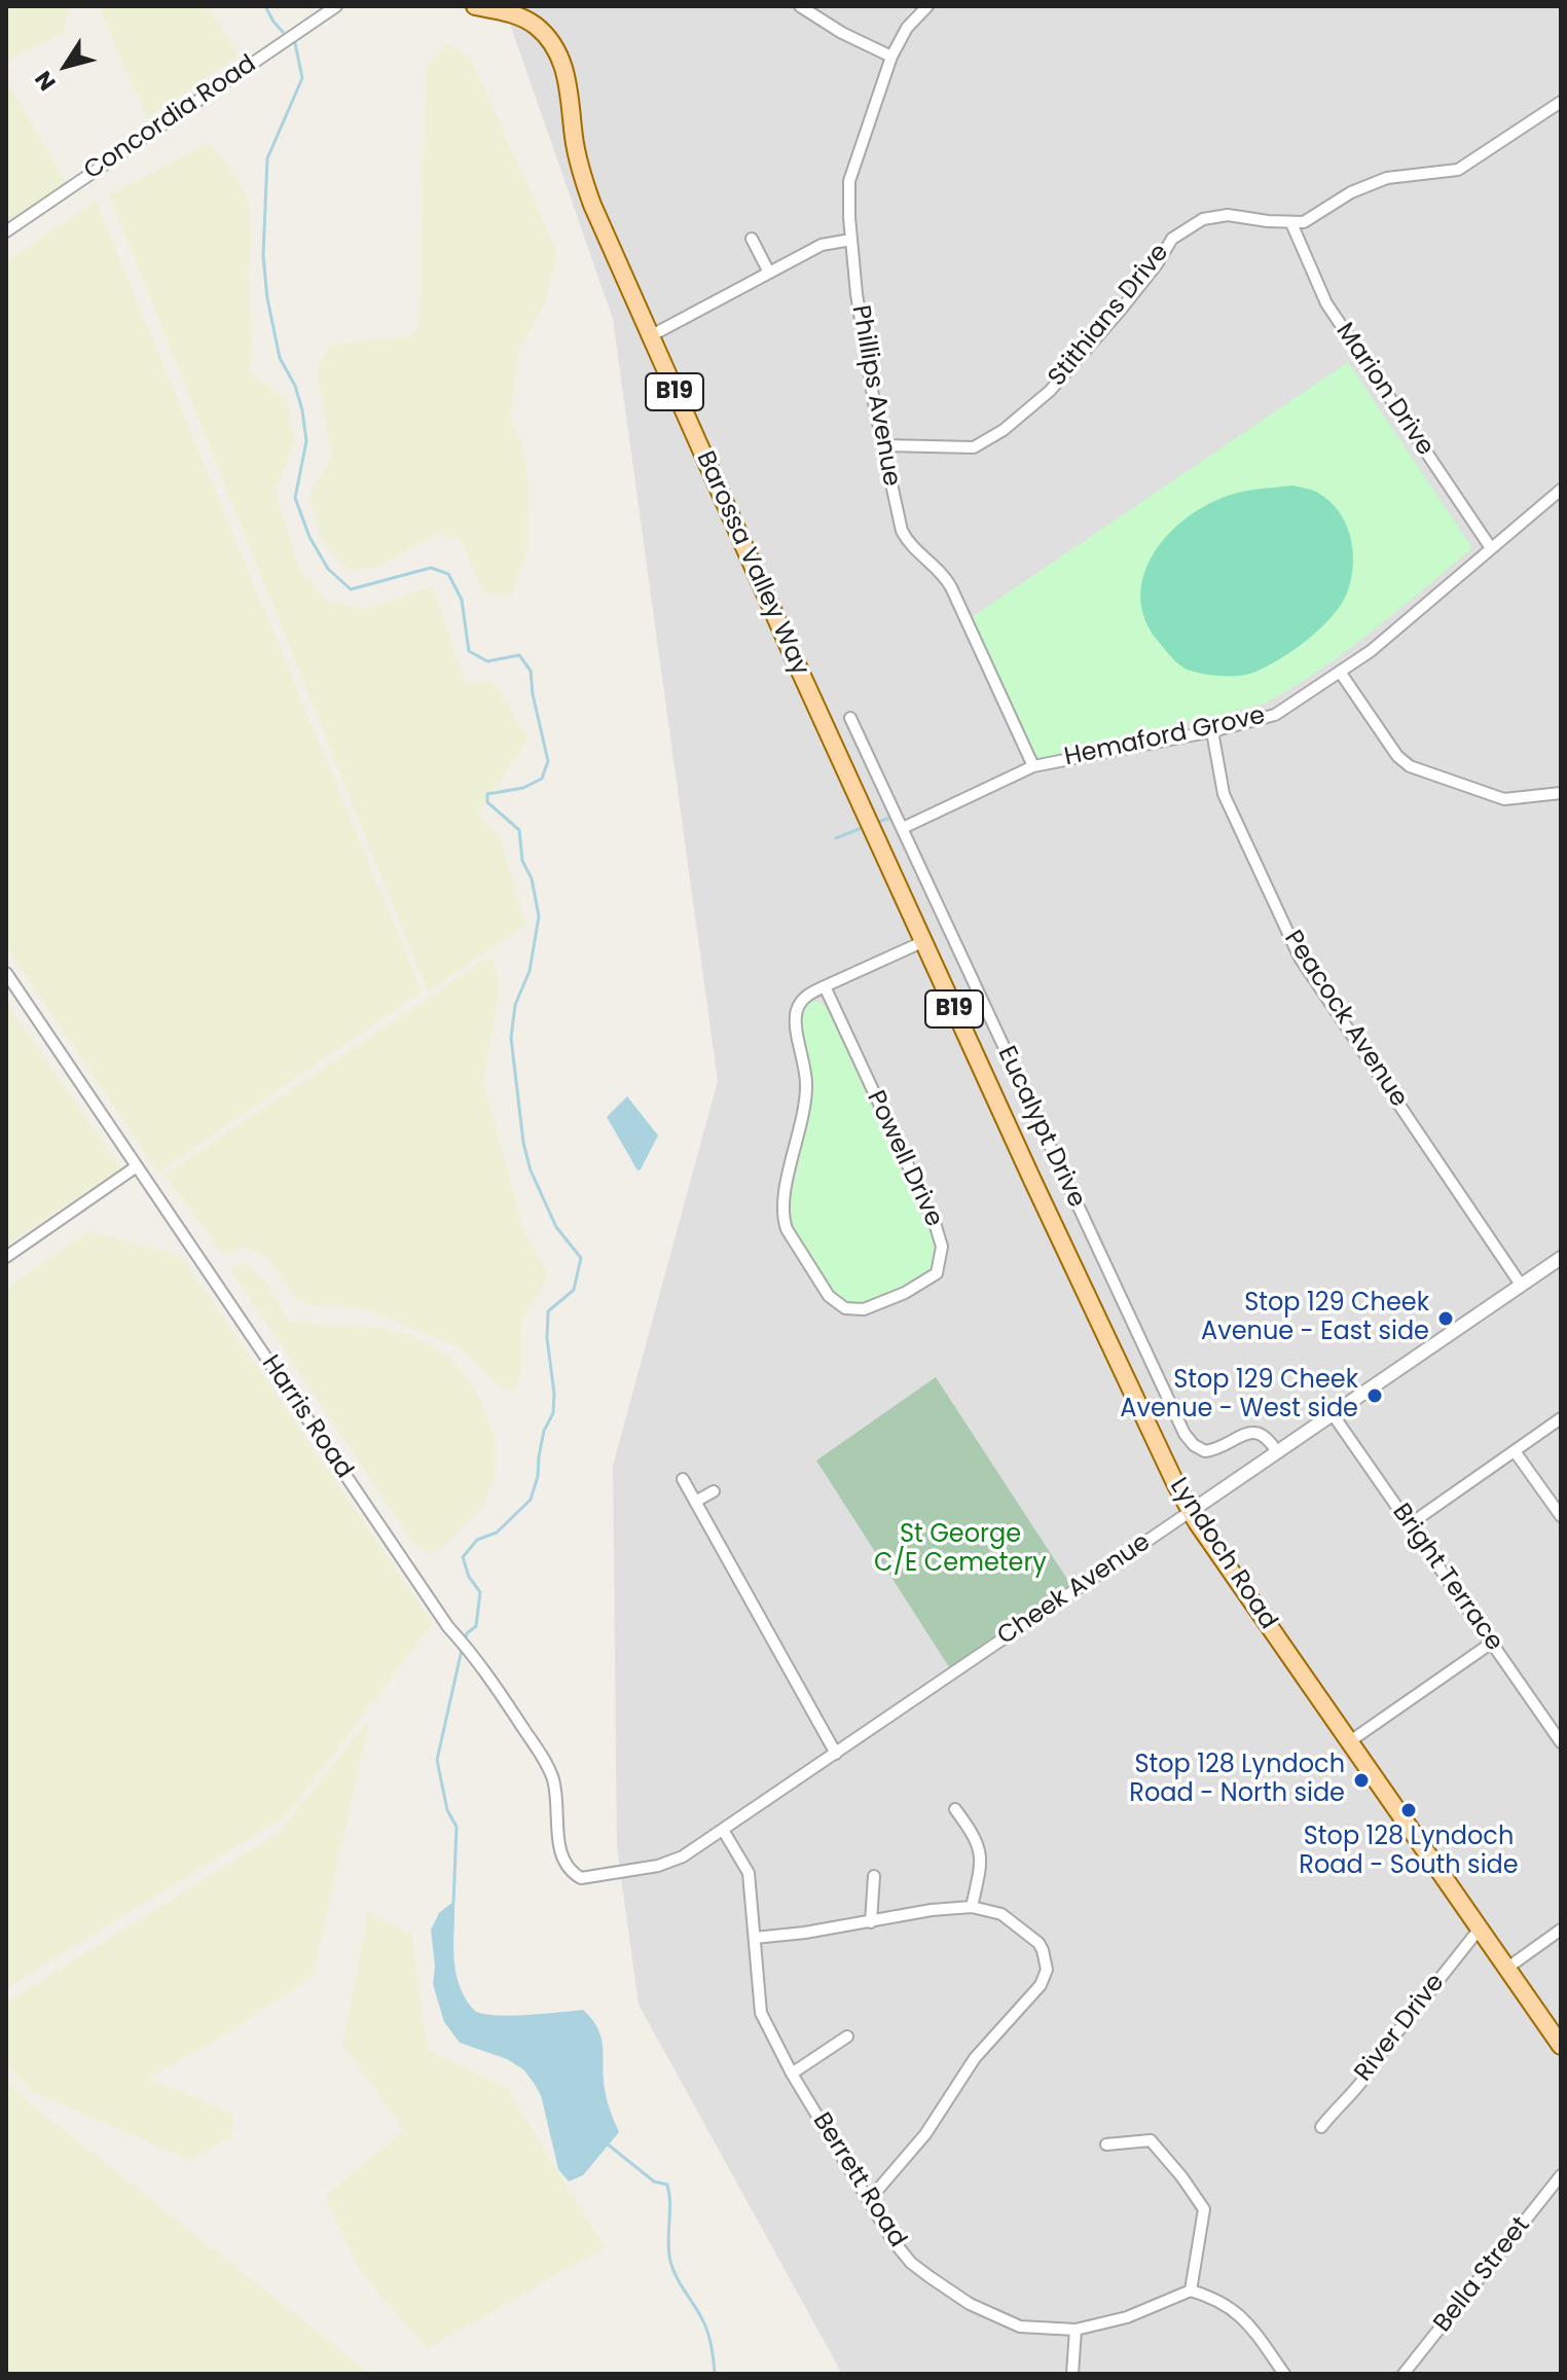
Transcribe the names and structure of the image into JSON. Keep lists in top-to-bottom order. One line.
{"streets":{"main road":["B19","Barossa Valley Way","Lyndoch Road"],"street":["Concordia Road","Stithians Drive","Marion Drive","Phillips Avenue","Hemaford Grove","Peacock Avenue","Eucalypt Drive","Powell Drive","Harris Road","Bright Terrace","Cheek Avenue","River Drive","Berrett Road","Bella Street"]},"crossings":[["Stithians Drive","Marion Drive"],["Stithians Drive","Phillips Avenue"],["Marion Drive","Hemaford Grove"],["Phillips Avenue","Hemaford Grove"],["Barossa Valley Way","Lyndoch Road"],["Hemaford Grove","Peacock Avenue"],["Hemaford Grove","Eucalypt Drive"],["Peacock Avenue","Cheek Avenue"],["Eucalypt Drive","Cheek Avenue"],["Powell Drive","Lyndoch Road"],["Harris Road","Cheek Avenue"],["Lyndoch Road","Cheek Avenue"],["Lyndoch Road","River Drive"],["Bright Terrace","Cheek Avenue"],["Cheek Avenue","Berrett Road"]],"parks":["St George C/E Cemetery"],"places":["Stop 129 Cheek Avenue - East side","Stop 129 Cheek Avenue - West side","Stop 128 Lyndoch Road - North side","Stop 128 Lyndoch Road - South side"],"north":"bottom left"}
